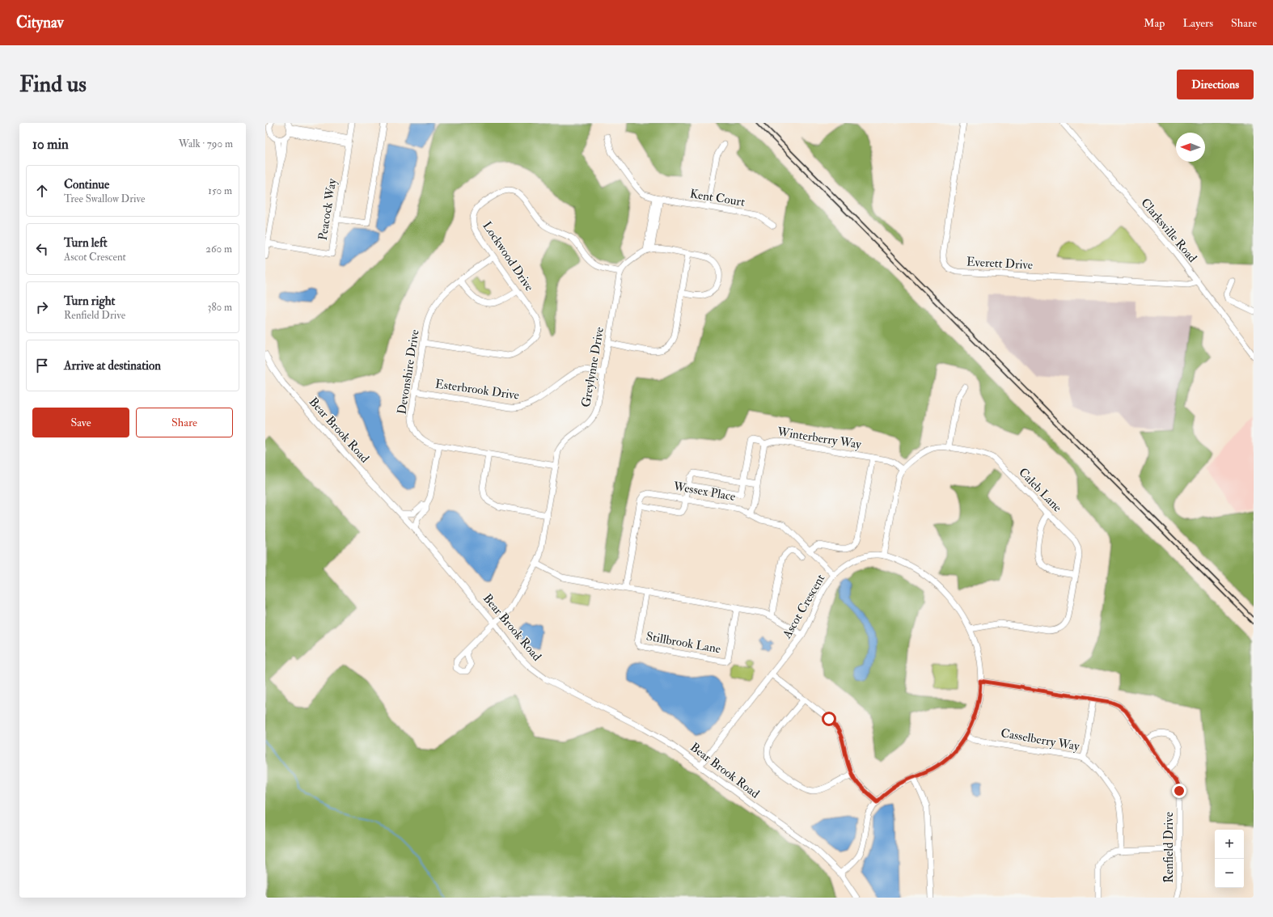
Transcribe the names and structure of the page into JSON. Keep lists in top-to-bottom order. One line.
{"streets":{"street":["Kent Court","Peacock Way","Clarksville Road","Lockwood Drive","Everett Drive","Greylynne Drive","Devonshire Drive","Esterbrook Drive","Bear Brook Road","Winterberry Way","Caleb Lane","Wessex Place","Ascot Crescent","Stillbrook Lane","Casselberry Way","Renfield Drive"]},"crossings":[["Clarksville Road","Everett Drive"],["Lockwood Drive","Greylynne Drive"],["Lockwood Drive","Devonshire Drive"],["Greylynne Drive","Devonshire Drive"],["Greylynne Drive","Esterbrook Drive"],["Greylynne Drive","Bear Brook Road"],["Devonshire Drive","Esterbrook Drive"],["Bear Brook Road","Ascot Crescent"],["Winterberry Way","Caleb Lane"],["Winterberry Way","Wessex Place"],["Caleb Lane","Ascot Crescent"],["Wessex Place","Ascot Crescent"],["Ascot Crescent","Casselberry Way"],["Ascot Crescent","Renfield Drive"]],"north":"left","page":{"header":"Citynav","nav":["Map","Layers","Share"],"buttons":["Directions",["Save","Share"]],"title":"Find us","heading":["10 min","Walk · 790 m"],"list":[["Continue","Tree Swallow Drive","150 m"],["Turn left","Ascot Crescent","260 m"],["Turn right","Renfield Drive","380 m"],"Arrive at destination"],"map_buttons":["+","−"]}}
